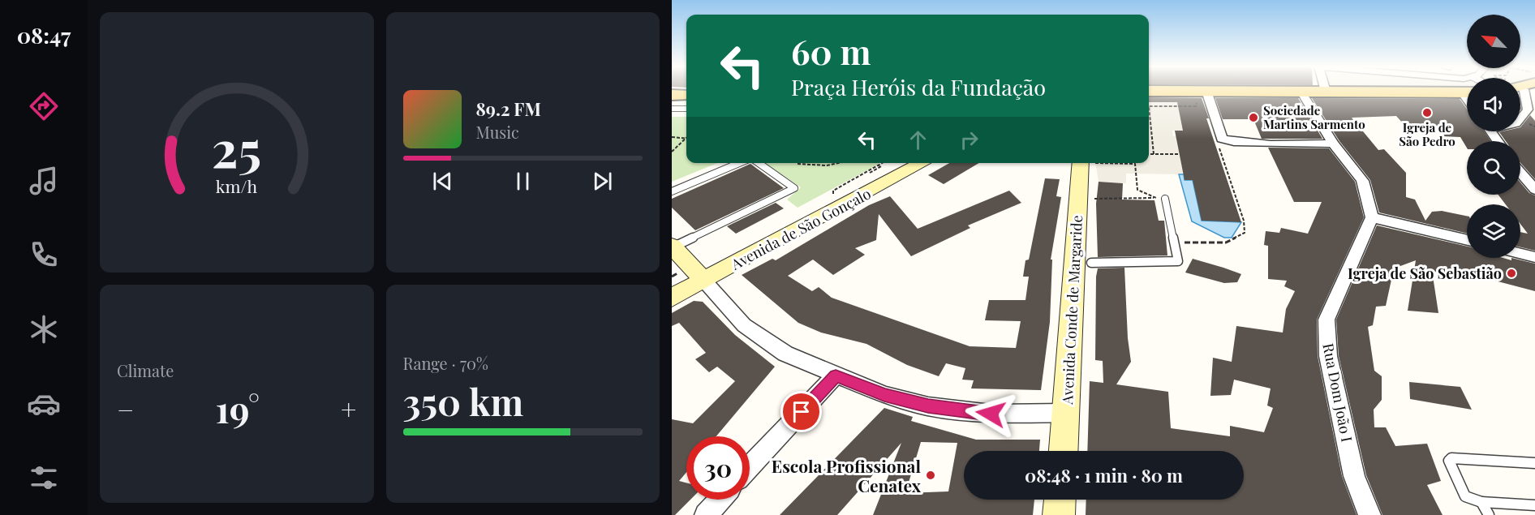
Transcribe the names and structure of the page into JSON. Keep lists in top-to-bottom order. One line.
{"streets":{"street":["Avenida de São Gonçalo","Avenida Conde de Margaride","Rua Dom João I"]},"places":["Igreja de São Pedro","Sociedade Martins Sarmento","Igreja de São Sebastião","Escola Profissional Cenatex"],"north":"top left","page":{"tabs":"08:47","turn":["60 m","Praça Heróis da Fundação"],"song":["89.2 FM","Music"],"tile":["Climate",["Range · 70%","350 km"]],"heat":["−","19°","+"],"limit":"30","trip":"08:48 · 1 min · 80 m","gauge":["25","km/h"]}}
